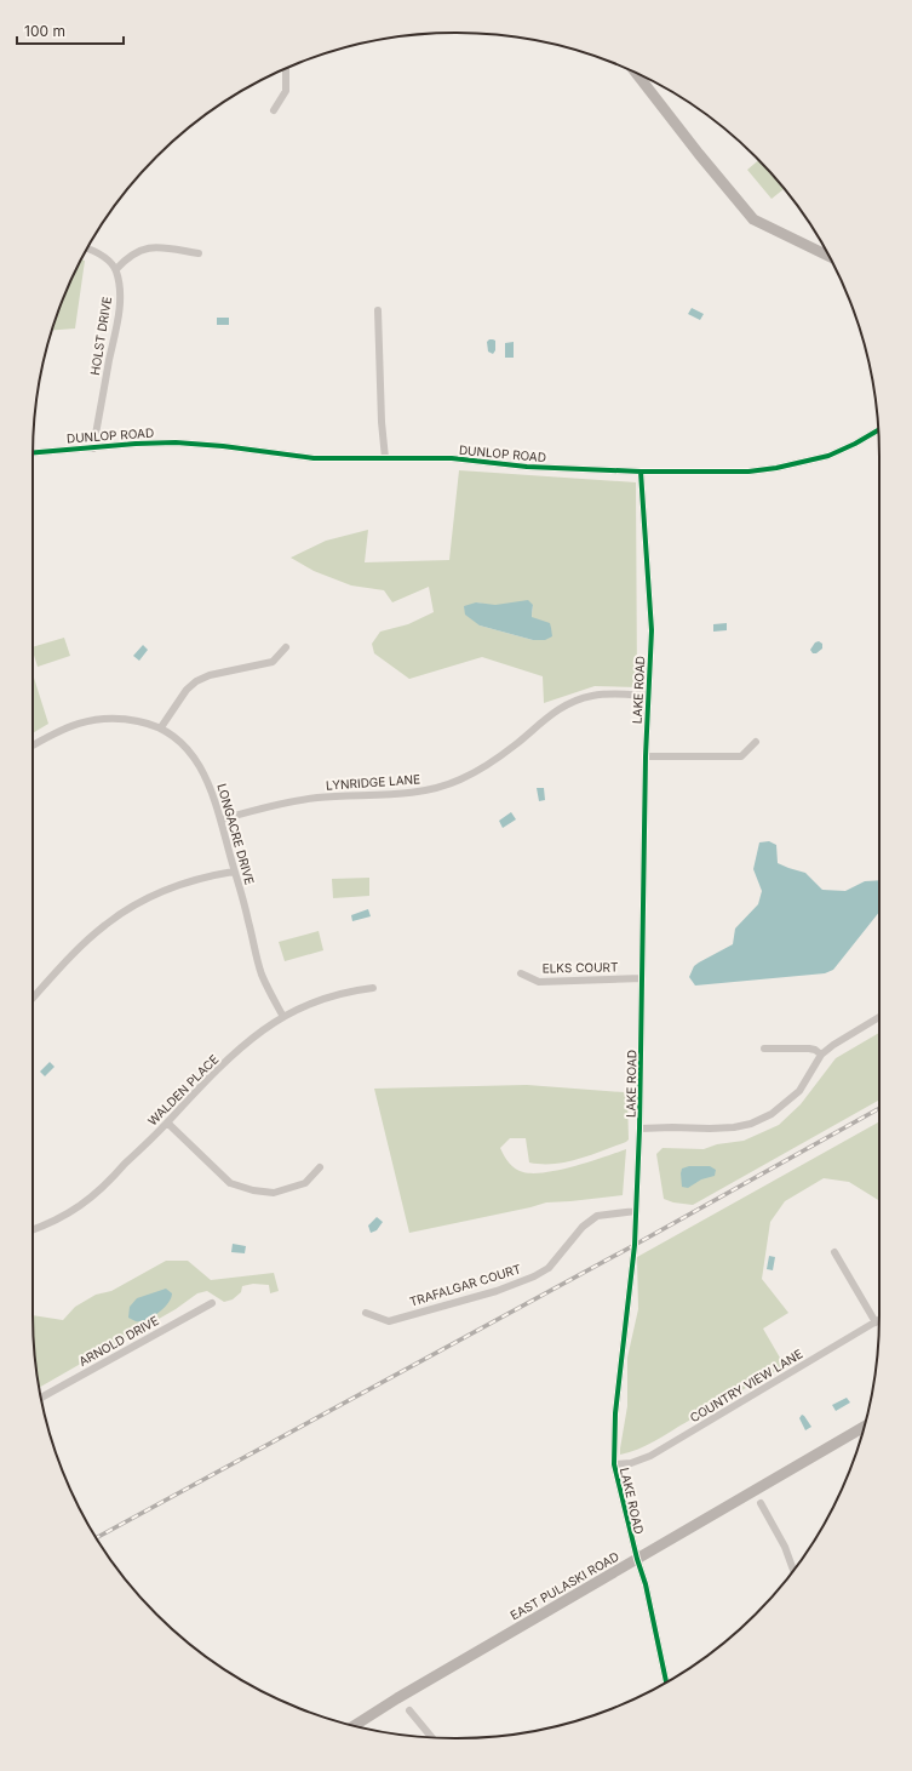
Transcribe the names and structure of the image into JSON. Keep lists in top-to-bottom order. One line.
{"streets":{"main road":["EAST PULASKI ROAD"],"street":["HOLST DRIVE","DUNLOP ROAD","LAKE ROAD","LYNRIDGE LANE","LONGACRE DRIVE","ELKS COURT","WALDEN PLACE","TRAFALGAR COURT","ARNOLD DRIVE","COUNTRY VIEW LANE"]},"crossings":[["HOLST DRIVE","DUNLOP ROAD"],["DUNLOP ROAD","LAKE ROAD"],["LAKE ROAD","LYNRIDGE LANE"],["LAKE ROAD","ELKS COURT"],["LAKE ROAD","TRAFALGAR COURT"],["LAKE ROAD","COUNTRY VIEW LANE"],["LAKE ROAD","EAST PULASKI ROAD"],["LYNRIDGE LANE","LONGACRE DRIVE"],["LONGACRE DRIVE","WALDEN PLACE"]],"scale_bar":"100 m"}
